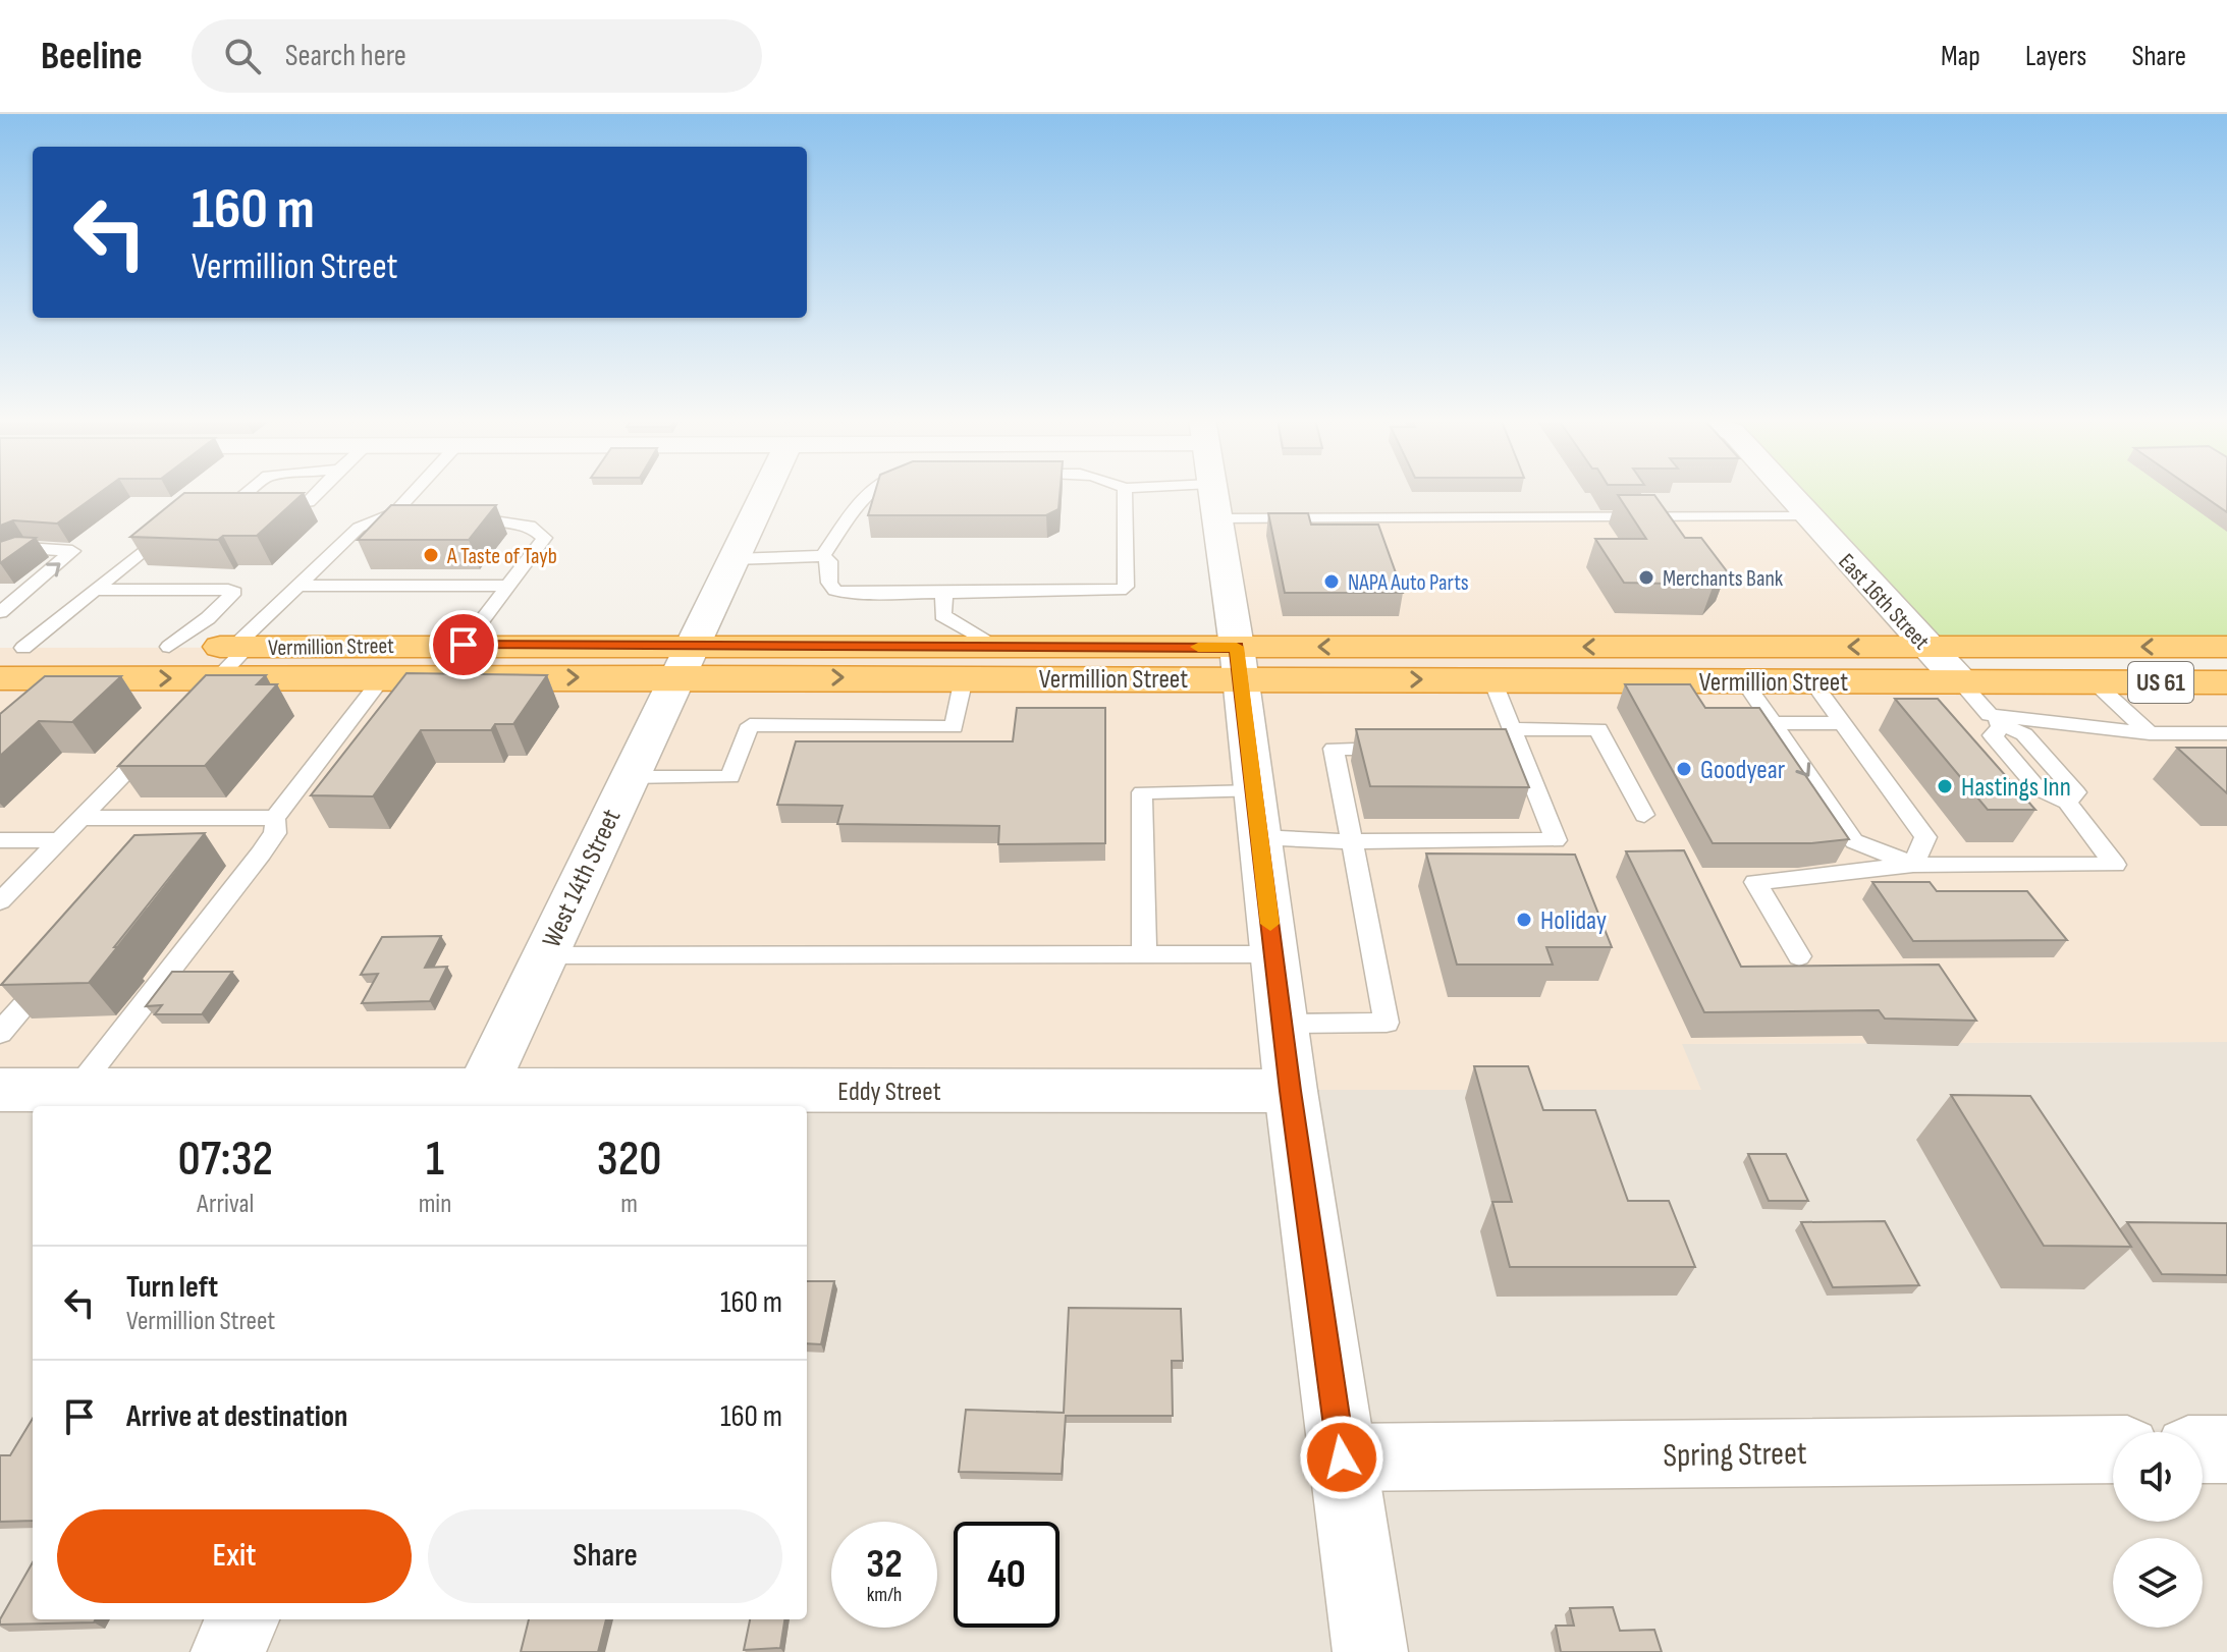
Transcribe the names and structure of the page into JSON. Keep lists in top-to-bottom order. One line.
{"streets":{"highway":["Vermillion Street","US 61"],"street":["East 16th Street","West 14th Street","Eddy Street","Spring Street"]},"crossings":[["East 16th Street","Vermillion Street"],["Vermillion Street","West 14th Street"],["West 14th Street","Eddy Street"]],"places":["A Taste of Tayb","Merchants Bank","NAPA Auto Parts","Goodyear","Hastings Inn","Holiday"],"page":{"header":"Beeline","search":"Search here","nav":["Map","Layers","Share"],"turn":["160 m","Vermillion Street"],"eta":["07:32","Arrival","1","min","320","m"],"list":[{"name":"Turn left","note":"Vermillion Street","value":"160 m"},{"name":"Arrive at destination","value":"160 m"}],"buttons":["Exit","Share"],"speed":"32 km/h","limit":"40"}}
